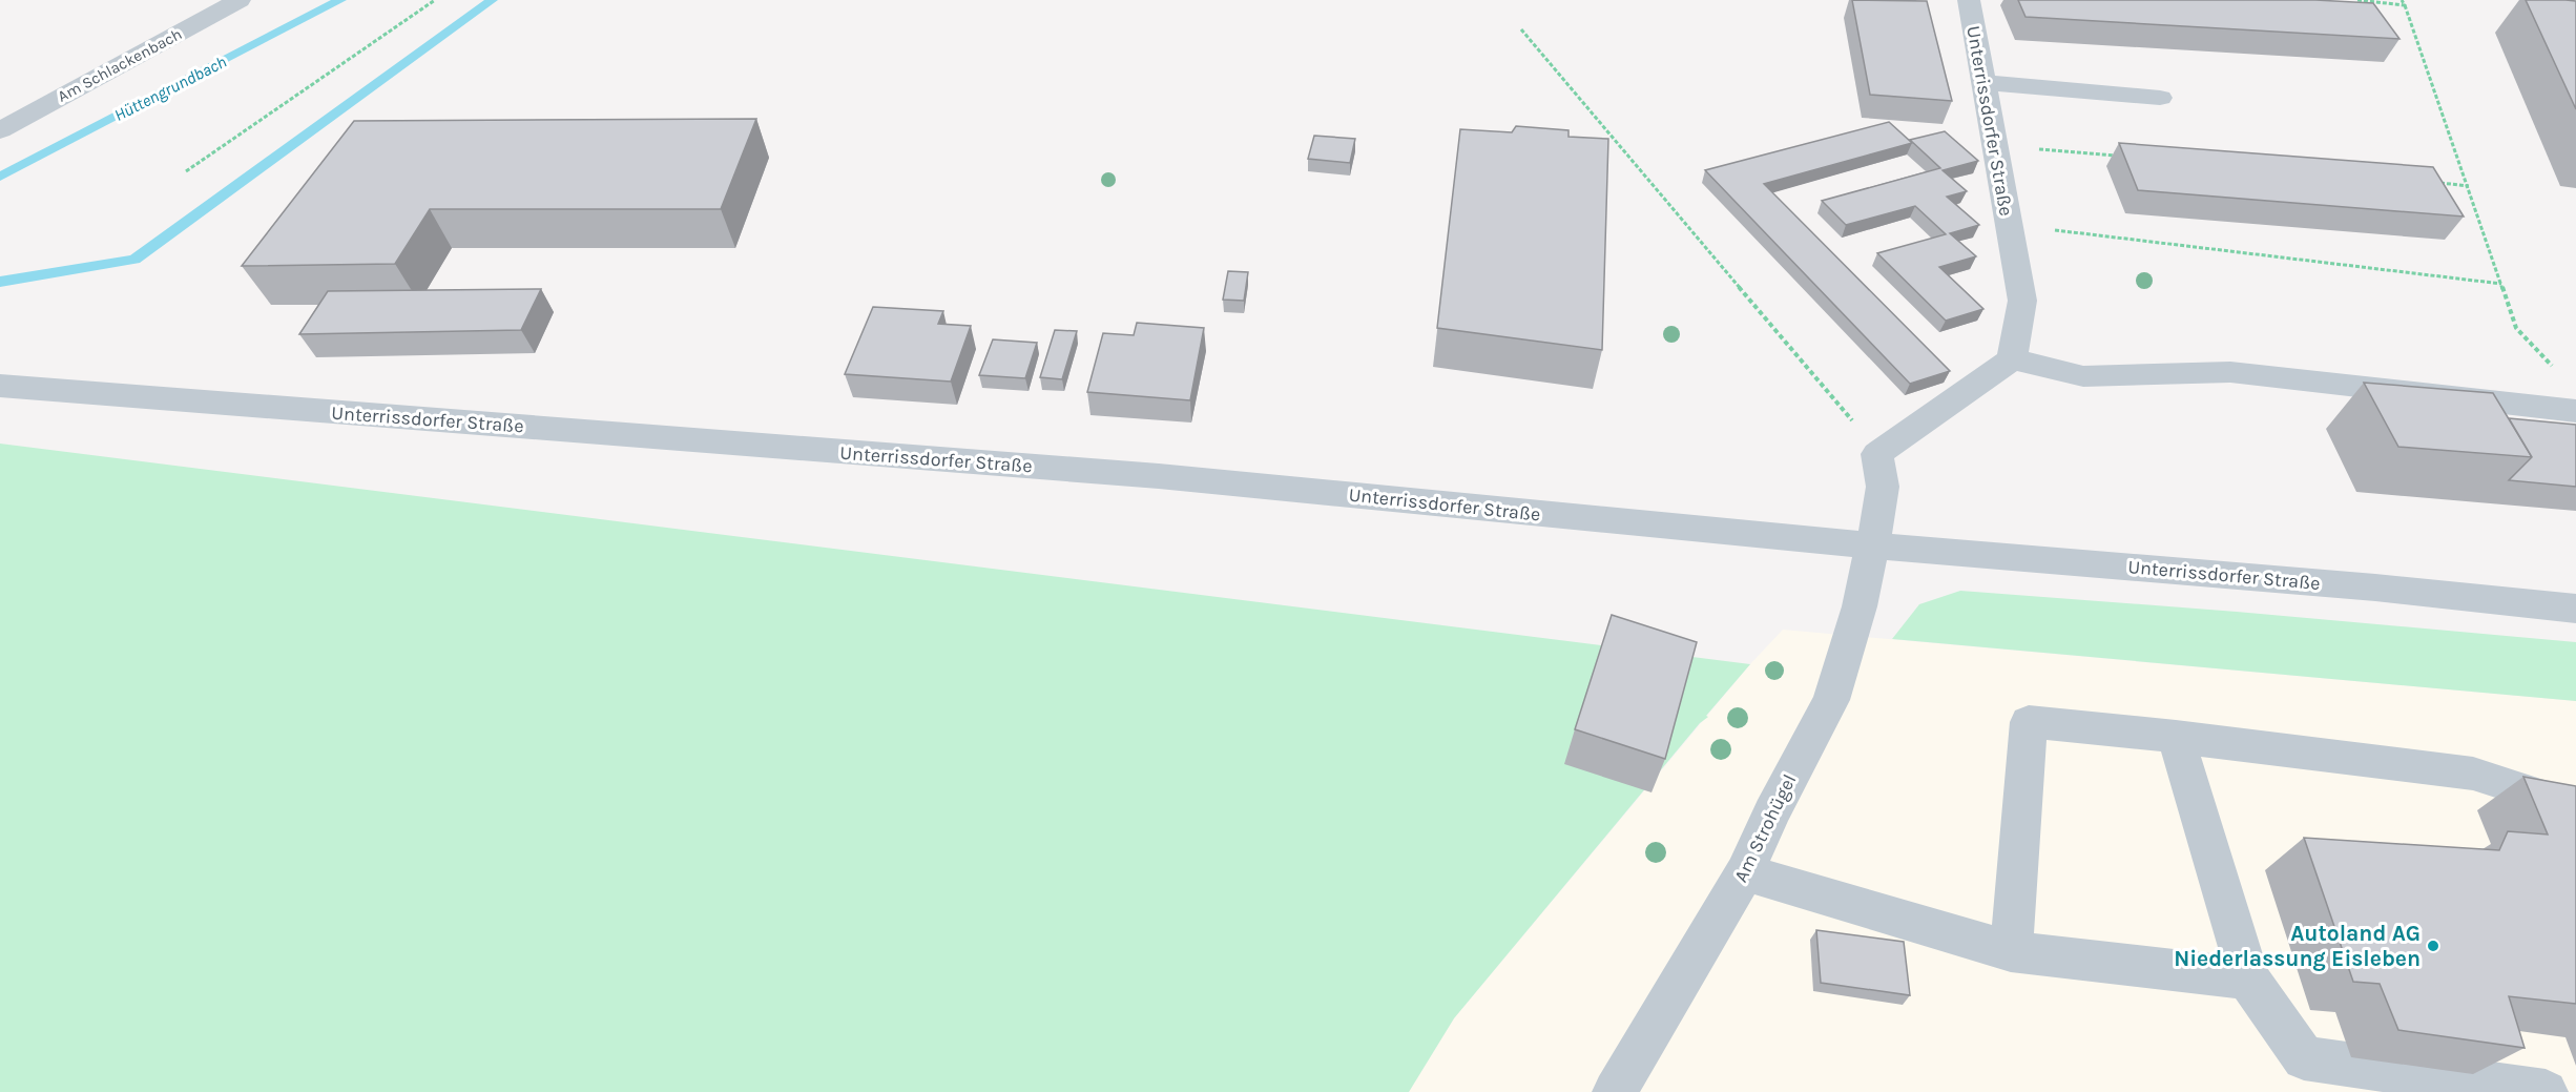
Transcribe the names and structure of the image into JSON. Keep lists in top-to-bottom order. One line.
{"streets":{"street":["Am Schlackenbach","Unterrissdorfer Straße","Am Strohügel"]},"crossings":[["Unterrissdorfer Straße","Am Strohügel"]],"water":["Hüttengrundbach"],"places":["Autoland AG Niederlassung Eisleben"]}
